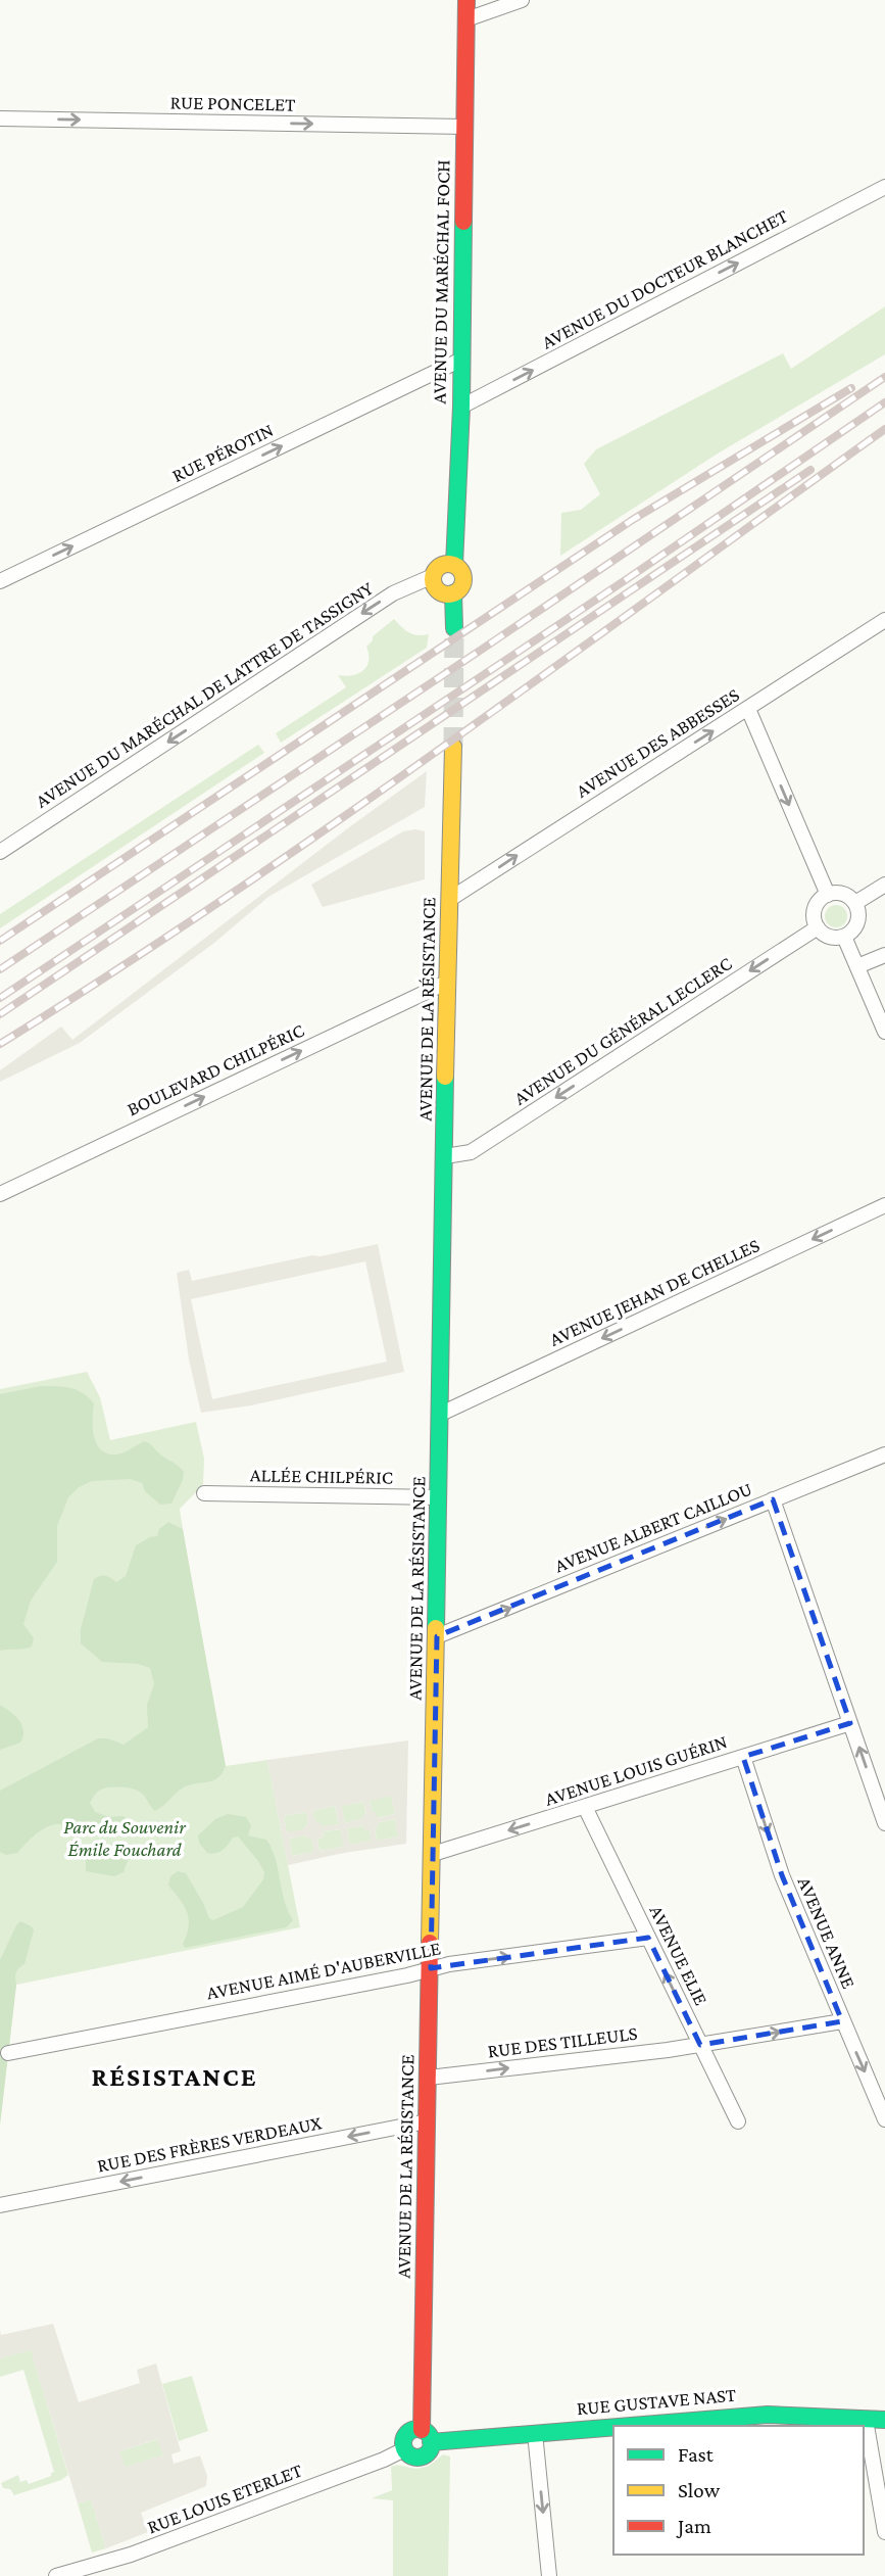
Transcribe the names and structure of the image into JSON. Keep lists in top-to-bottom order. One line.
{"streets":{"street":["RUE PONCELET","AVENUE DU DOCTEUR BLANCHET","AVENUE DU MARÉCHAL FOCH","RUE PÉROTIN","AVENUE DU MARÉCHAL DE LATTRE DE TASSIGNY","AVENUE DES ABBESSES","AVENUE DE LA RÉSISTANCE","AVENUE DU GÉNÉRAL LECLERC","BOULEVARD CHILPÉRIC","AVENUE JEHAN DE CHELLES","ALLÉE CHILPÉRIC","AVENUE ALBERT CAILLOU","AVENUE LOUIS GUÉRIN","AVENUE ANNE","AVENUE ELIE","AVENUE AIMÉ D'AUBERVILLE","RUE DES TILLEULS","RUE DES FRÈRES VERDEAUX","RUE GUSTAVE NAST","RUE LOUIS ETERLET"]},"crossings":[["RUE PONCELET","AVENUE DU MARÉCHAL FOCH"],["AVENUE DU DOCTEUR BLANCHET","AVENUE DU MARÉCHAL FOCH"],["AVENUE DU MARÉCHAL FOCH","RUE PÉROTIN"],["AVENUE DU MARÉCHAL FOCH","AVENUE DU MARÉCHAL DE LATTRE DE TASSIGNY"],["AVENUE DES ABBESSES","AVENUE DE LA RÉSISTANCE"],["AVENUE DE LA RÉSISTANCE","AVENUE DU GÉNÉRAL LECLERC"],["AVENUE DE LA RÉSISTANCE","BOULEVARD CHILPÉRIC"],["AVENUE DE LA RÉSISTANCE","AVENUE JEHAN DE CHELLES"],["AVENUE DE LA RÉSISTANCE","ALLÉE CHILPÉRIC"],["AVENUE DE LA RÉSISTANCE","AVENUE ALBERT CAILLOU"],["AVENUE DE LA RÉSISTANCE","AVENUE LOUIS GUÉRIN"],["AVENUE DE LA RÉSISTANCE","AVENUE AIMÉ D'AUBERVILLE"],["AVENUE DE LA RÉSISTANCE","RUE DES TILLEULS"],["AVENUE DE LA RÉSISTANCE","RUE DES FRÈRES VERDEAUX"],["AVENUE DE LA RÉSISTANCE","RUE GUSTAVE NAST"],["AVENUE LOUIS GUÉRIN","AVENUE ANNE"],["AVENUE LOUIS GUÉRIN","AVENUE ELIE"],["AVENUE ANNE","RUE DES TILLEULS"],["AVENUE ELIE","AVENUE AIMÉ D'AUBERVILLE"],["AVENUE ELIE","RUE DES TILLEULS"]],"one_way":["RUE PONCELET","AVENUE DU DOCTEUR BLANCHET","RUE PÉROTIN","AVENUE DU MARÉCHAL DE LATTRE DE TASSIGNY","AVENUE DES ABBESSES","AVENUE DU GÉNÉRAL LECLERC","BOULEVARD CHILPÉRIC","AVENUE JEHAN DE CHELLES","AVENUE ALBERT CAILLOU","AVENUE LOUIS GUÉRIN","AVENUE ANNE","RUE DES TILLEULS","RUE DES FRÈRES VERDEAUX"],"districts":["RÉSISTANCE"],"parks":["Parc du Souvenir Émile Fouchard"],"legend":["Fast","Slow","Jam"]}
